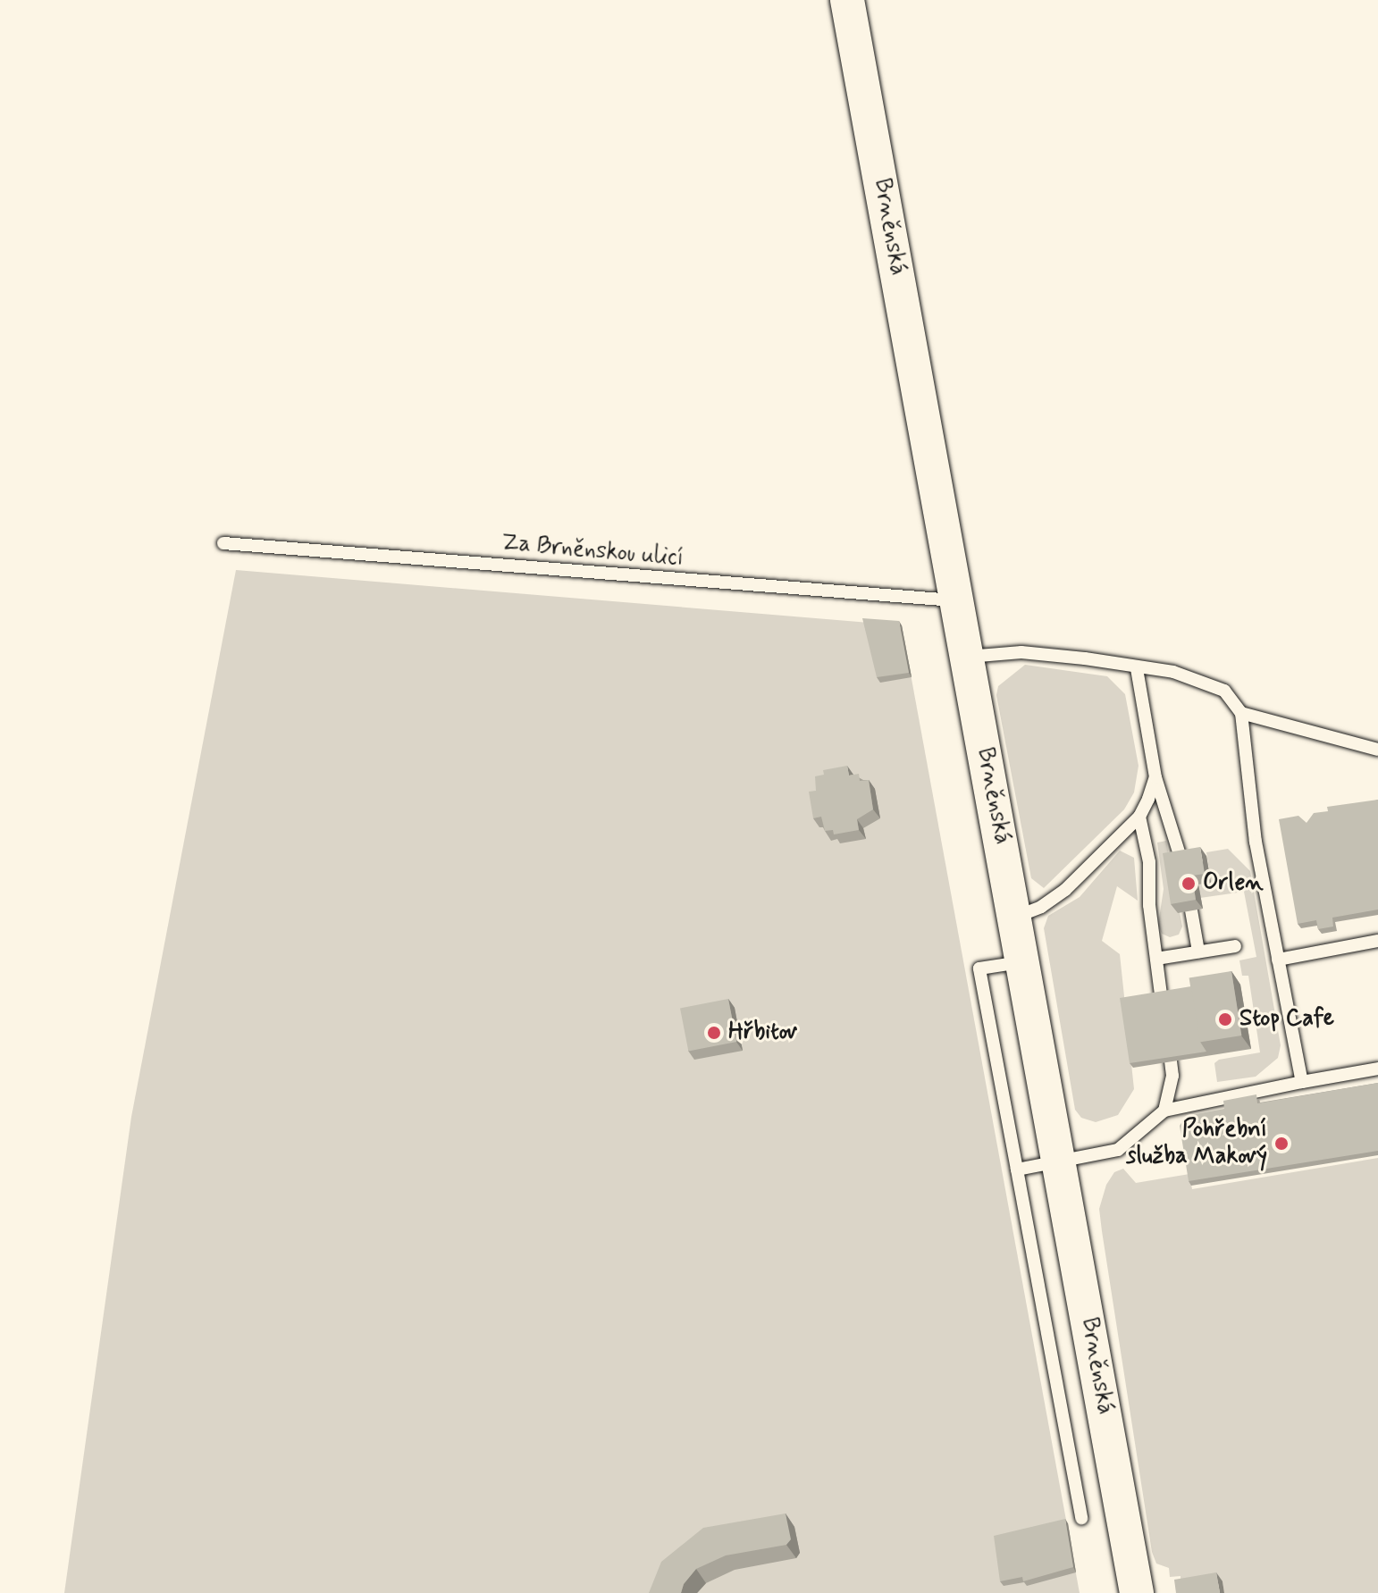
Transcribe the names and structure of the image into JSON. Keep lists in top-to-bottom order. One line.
{"streets":{"main road":["Brněnská"],"lane":["Za Brněnskou ulicí"]},"crossings":[["Brněnská","Za Brněnskou ulicí"]],"places":["Orlen","Stop Cafe","Hřbitov","Pohřební služba Makový"]}
